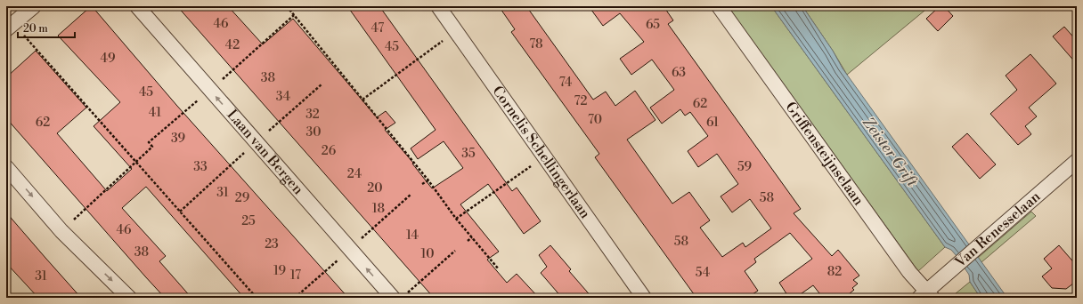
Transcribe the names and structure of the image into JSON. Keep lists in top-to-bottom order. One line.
{"streets":{"street":["Laan van Bergen","Cornelis Schellingerlaan","Griffensteijnselaan","Van Renesselaan"]},"crossings":[["Griffensteijnselaan","Van Renesselaan"]],"water":["Zeister Grift"],"house_numbers":["46","65","47","78","42","45","49","63","38","74","45","34","72","62","41","32","70","62","61","30","39","26","35","33","59","24","20","31","29","58","18","25","46","14","58","23","38","10","19","82","54","17","31"],"scale_bar":"20 m"}
